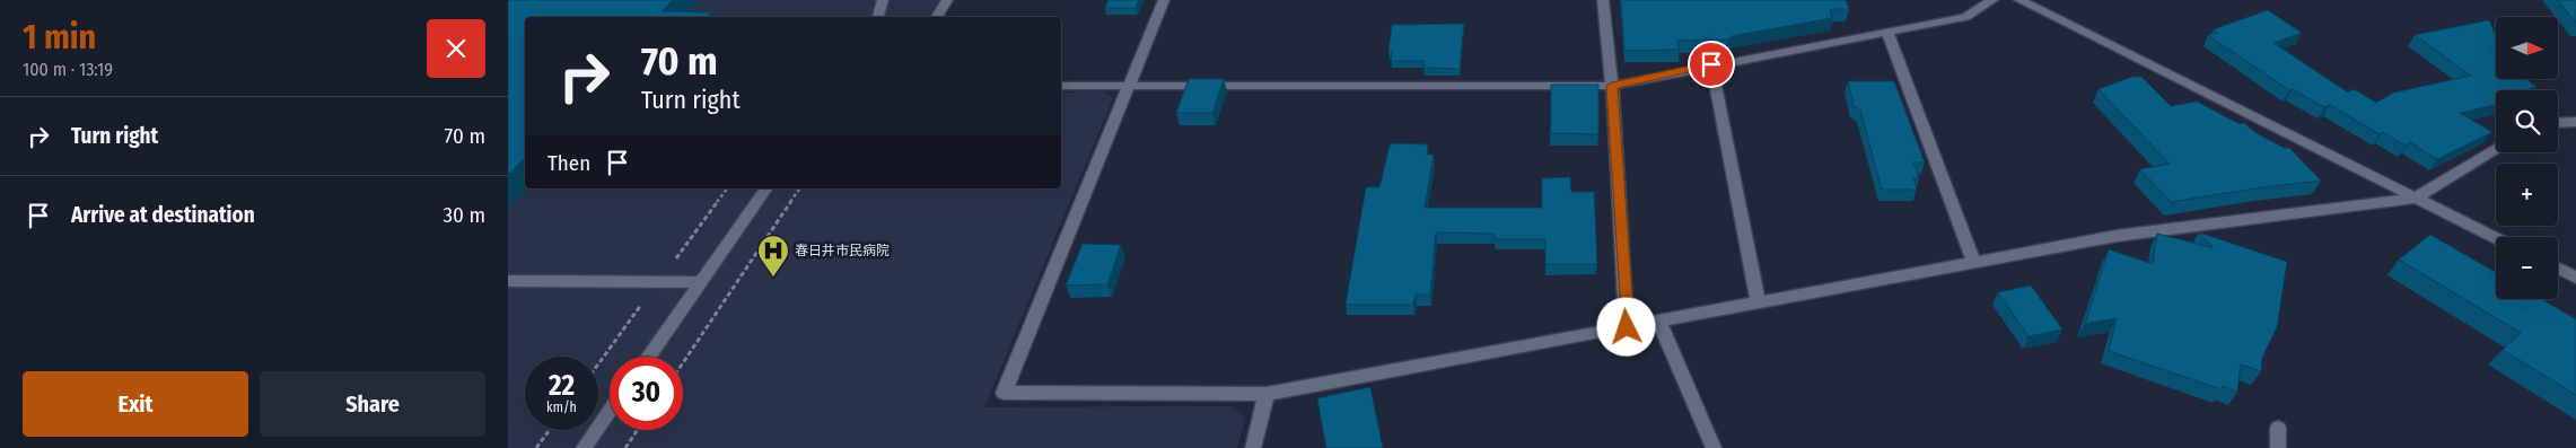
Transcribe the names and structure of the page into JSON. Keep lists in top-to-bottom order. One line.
{"places":{"hospital":["春日井市民病院"]},"north":"right","page":{"heading":["1 min","100 m · 13:19"],"map_buttons":["+","−"],"turn":["70 m","Turn right"],"list":[{"name":"Turn right","value":"70 m"},{"name":"Arrive at destination","value":"30 m"}],"then":"Then","speed":"22 km/h","limit":"30","buttons":["Exit","Share"]}}
